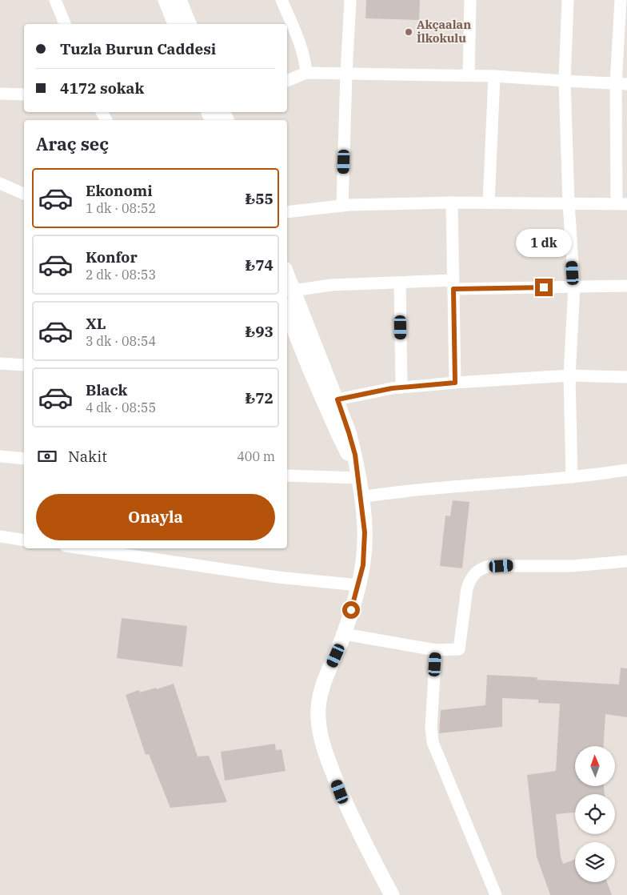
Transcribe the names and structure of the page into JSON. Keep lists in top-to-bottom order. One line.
{"places":["Akçaalan İlkokulu"],"north":"top","page":{"banner":["Tuzla Burun Caddesi","4172 sokak"],"heading":"Araç seç","list":[{"name":"Ekonomi","note":"1 dk · 08:52","value":"₺55"},{"name":"Konfor","note":"2 dk · 08:53","value":"₺74"},{"name":"XL","note":"3 dk · 08:54","value":"₺93"},{"name":"Black","note":"4 dk · 08:55","value":"₺72"}],"bubble":"1 dk","pay":["Nakit","400 m"],"buttons":"Onayla"}}
